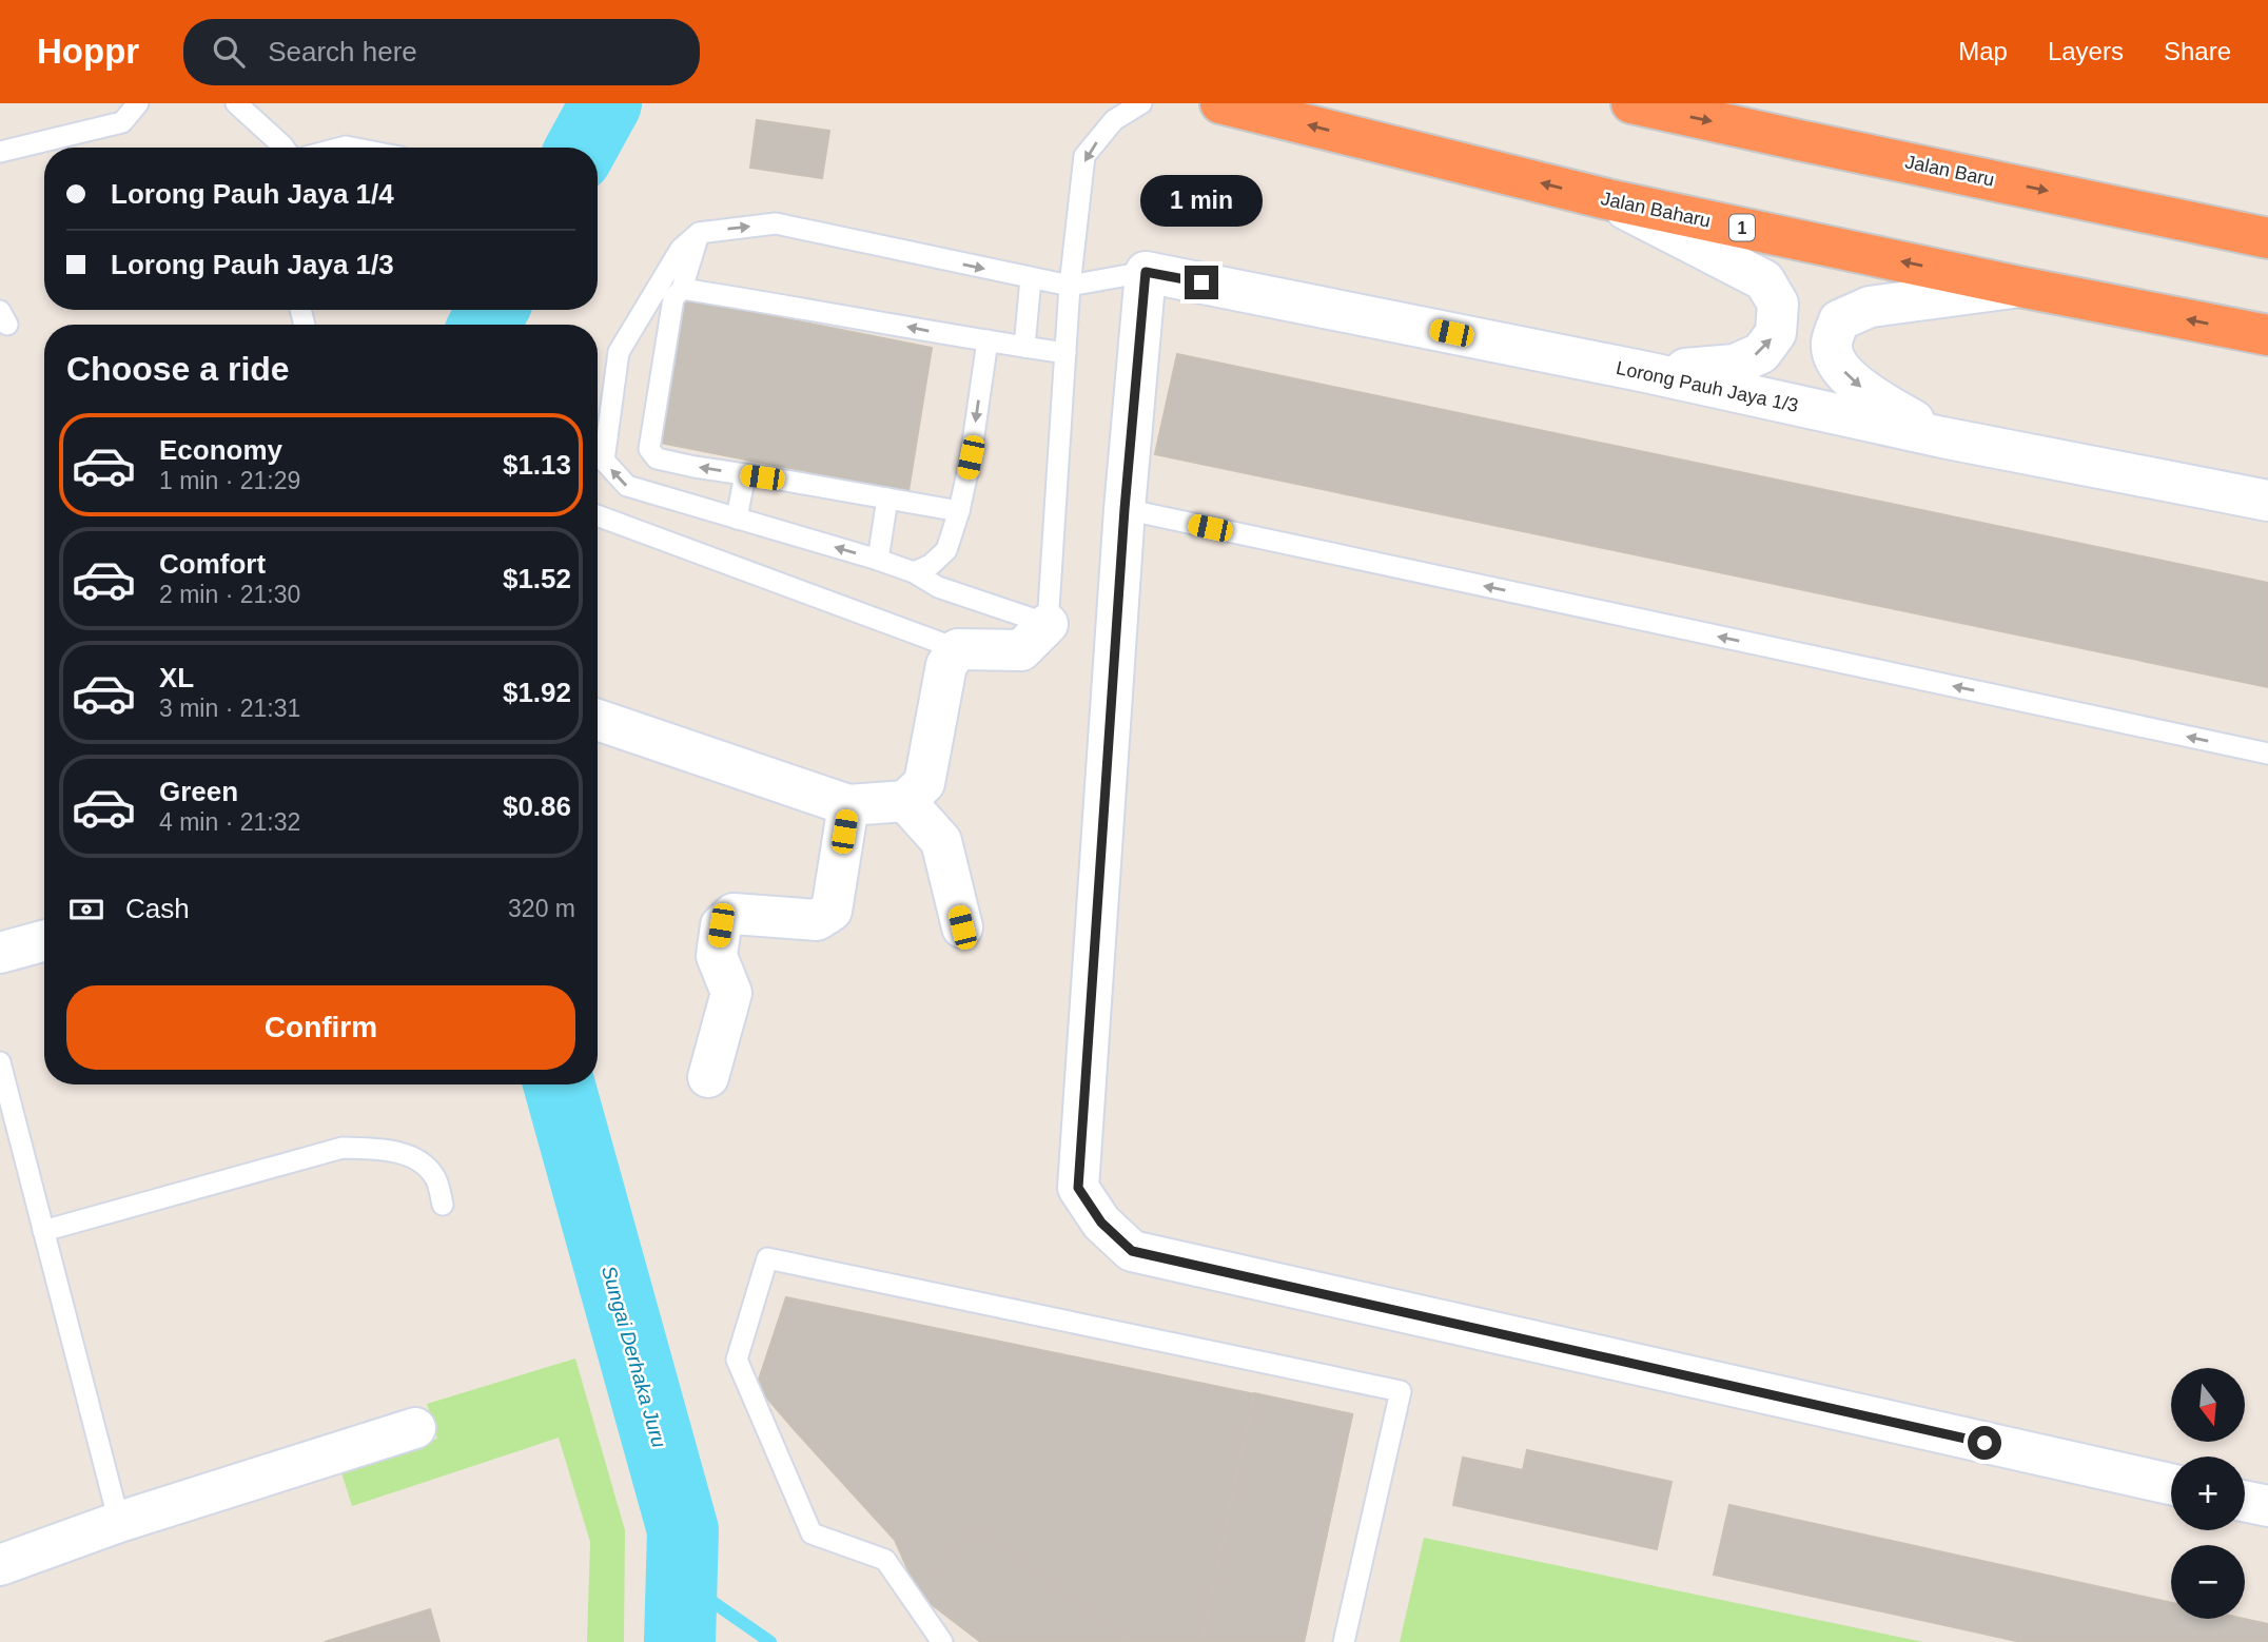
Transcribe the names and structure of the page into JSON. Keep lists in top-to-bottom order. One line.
{"streets":{"highway":["Jalan Baru","Jalan Baharu","1"],"street":["Lorong Pauh Jaya 1/3"]},"one_way":["Jalan Baru","Jalan Baharu"],"water":["Sungai Derhaka Juru"],"north":"bottom","page":{"header":"Hoppr","search":"Search here","nav":["Map","Layers","Share"],"banner":["Lorong Pauh Jaya 1/4","Lorong Pauh Jaya 1/3"],"bubble":"1 min","heading":"Choose a ride","list":[{"name":"Economy","note":"1 min · 21:29","value":"$1.13"},{"name":"Comfort","note":"2 min · 21:30","value":"$1.52"},{"name":"XL","note":"3 min · 21:31","value":"$1.92"},{"name":"Green","note":"4 min · 21:32","value":"$0.86"}],"pay":["Cash","320 m"],"buttons":"Confirm","map_buttons":["+","−"]}}
